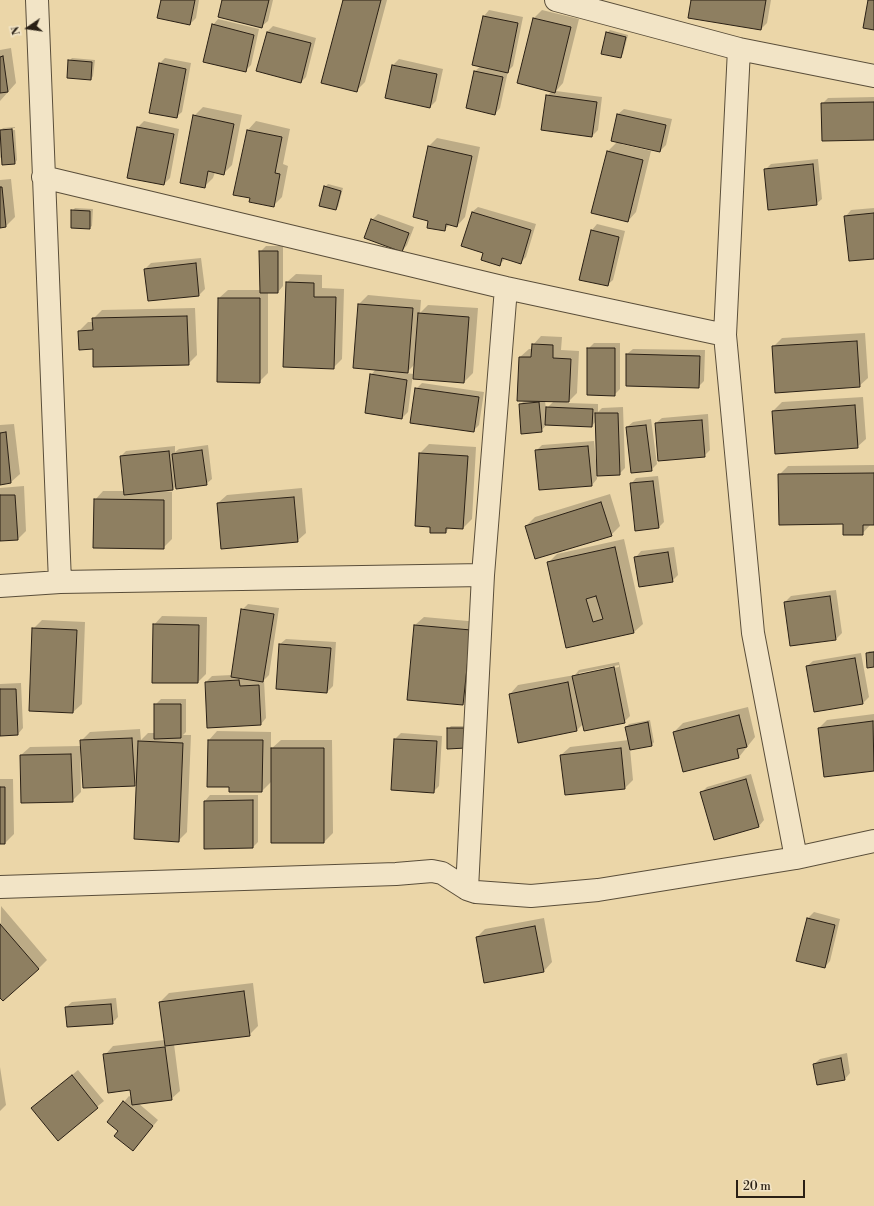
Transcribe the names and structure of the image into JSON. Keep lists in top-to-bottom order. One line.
{"scale_bar":"20 m","north":"left"}
